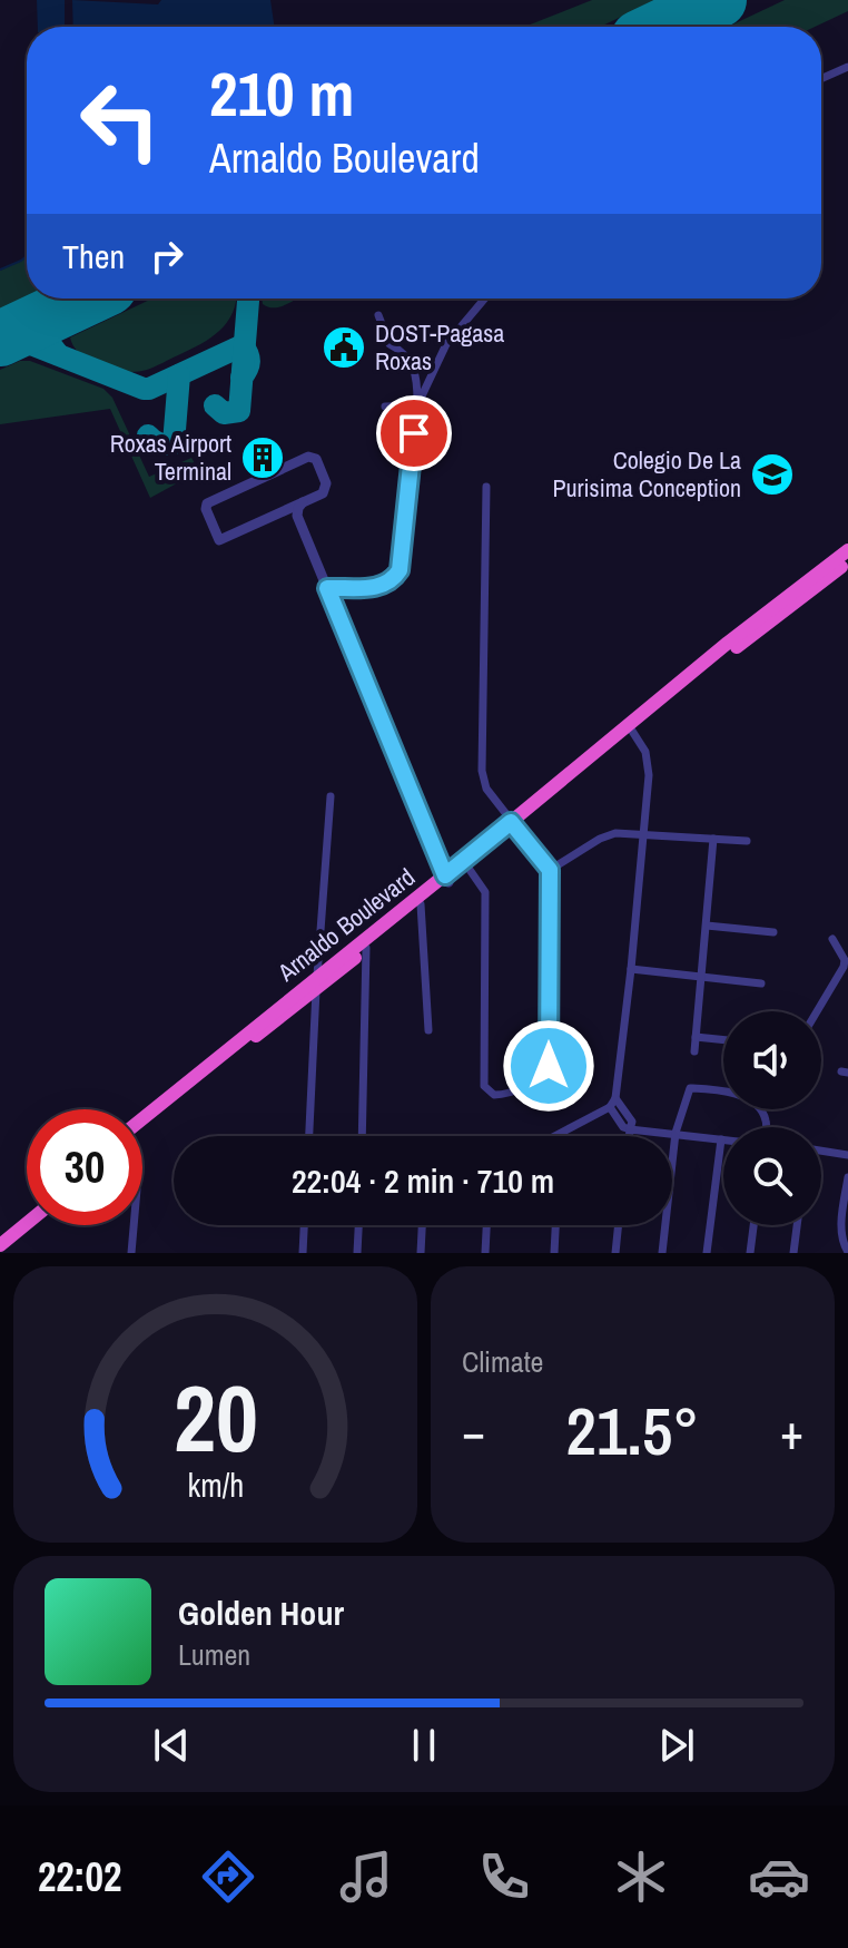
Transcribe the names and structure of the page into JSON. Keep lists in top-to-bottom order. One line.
{"streets":{"highway":["Arnaldo Boulevard"]},"places":{"public building":["DOST-Pagasa Roxas"],"building":["Roxas Airport Terminal"],"school or university":["Colegio De La Purisima Conception"]},"page":{"turn":["210 m","Arnaldo Boulevard"],"then":"Then","limit":"30","trip":"22:04 · 2 min · 710 m","tile":"Climate","heat":["−","21.5°","+"],"song":["Golden Hour","Lumen"],"tabs":"22:02","gauge":["20","km/h"]}}
